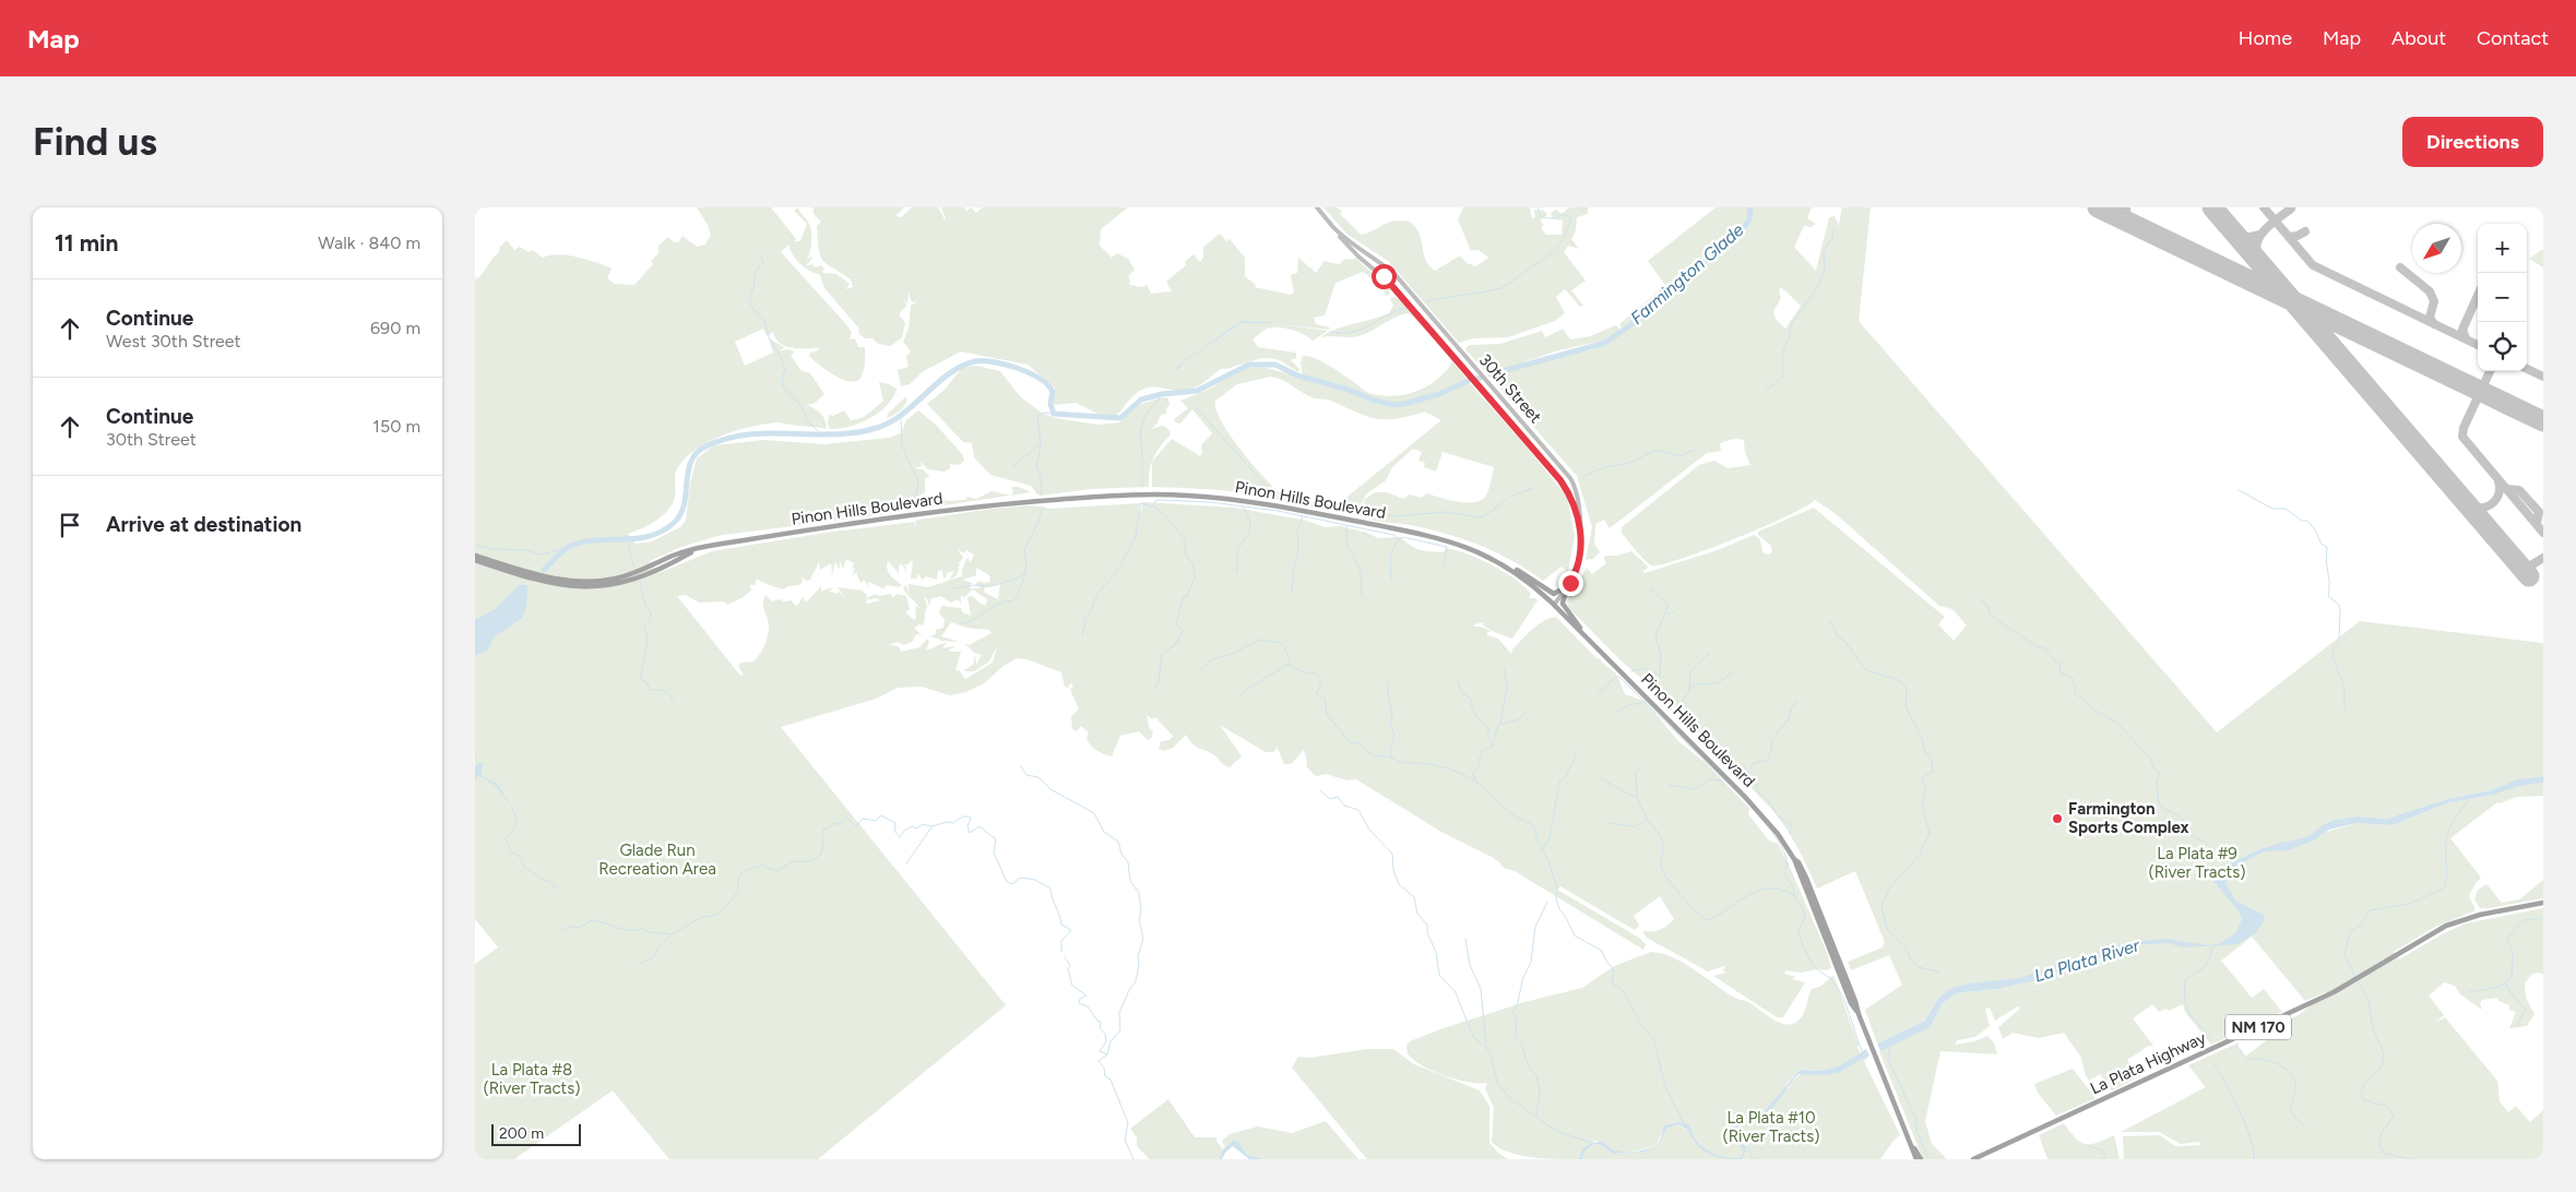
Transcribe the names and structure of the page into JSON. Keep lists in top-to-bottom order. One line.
{"streets":{"highway":["Pinon Hills Boulevard","NM 170","La Plata Highway"],"main road":["30th Street"]},"crossings":[["30th Street","Pinon Hills Boulevard"]],"water":["Farmington Glade","La Plata River"],"parks":["Glade Run Recreation Area","La Plata #9 (River Tracts)","La Plata #8 (River Tracts)","La Plata #10 (River Tracts)"],"places":["Farmington Sports Complex"],"scale_bar":"200 m","north":"bottom left","page":{"header":"Map","nav":["Home","Map","About","Contact"],"buttons":"Directions","title":"Find us","heading":["11 min","Walk · 840 m"],"map_buttons":["+","−"],"list":[["Continue","West 30th Street","690 m"],["Continue","30th Street","150 m"],"Arrive at destination"],"scale":"200 m"}}
